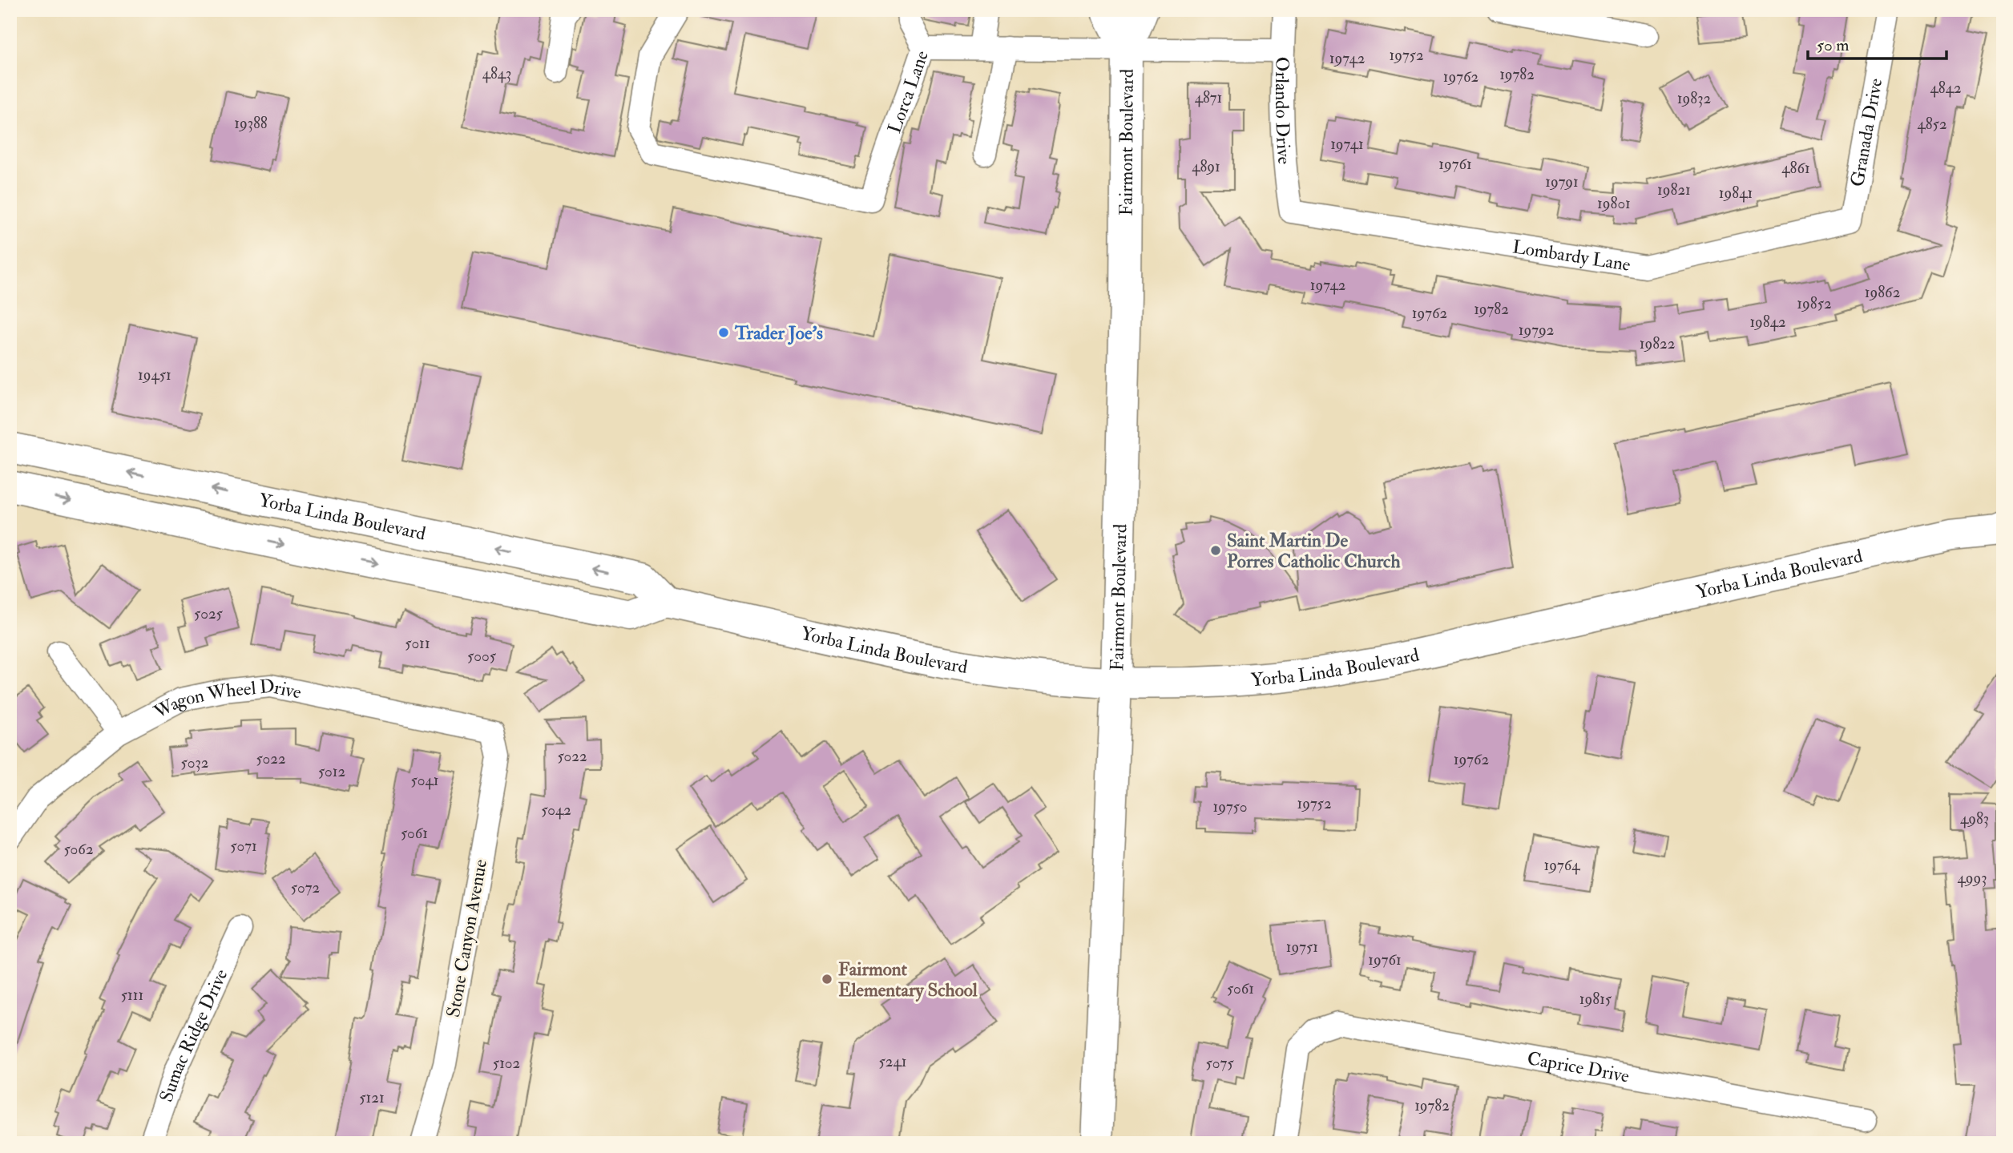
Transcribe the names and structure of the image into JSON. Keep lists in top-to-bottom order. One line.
{"streets":{"main road":["Fairmont Boulevard","Yorba Linda Boulevard"],"street":["Lorca Lane","Orlando Drive","Granada Drive","Lombardy Lane","Wagon Wheel Drive","Stone Canyon Avenue","Sumac Ridge Drive","Caprice Drive"]},"crossings":[["Lorca Lane","Orlando Drive"],["Lorca Lane","Fairmont Boulevard"],["Orlando Drive","Lombardy Lane"],["Granada Drive","Lombardy Lane"],["Fairmont Boulevard","Yorba Linda Boulevard"],["Wagon Wheel Drive","Stone Canyon Avenue"]],"places":["Trader Joe's","Saint Martin De Porres Catholic Church","Fairmont Elementary School"],"house_numbers":["19752","19742","4843","19782","19762","4842","4871","19832","19388","4852","19741","19761","4891","4861","19791","19821","19841","19801","19742","19862","19852","19782","19762","19842","19792","19822","19451","5025","5011","5005","5022","5022","19762","5032","5012","5041","19752","19750","5042","4983","5061","5071","5062","19764","4993","5072","19751","19761","5061","5111","19815","5241","5102","5075","5121","19782"],"scale_bar":"50 m"}
